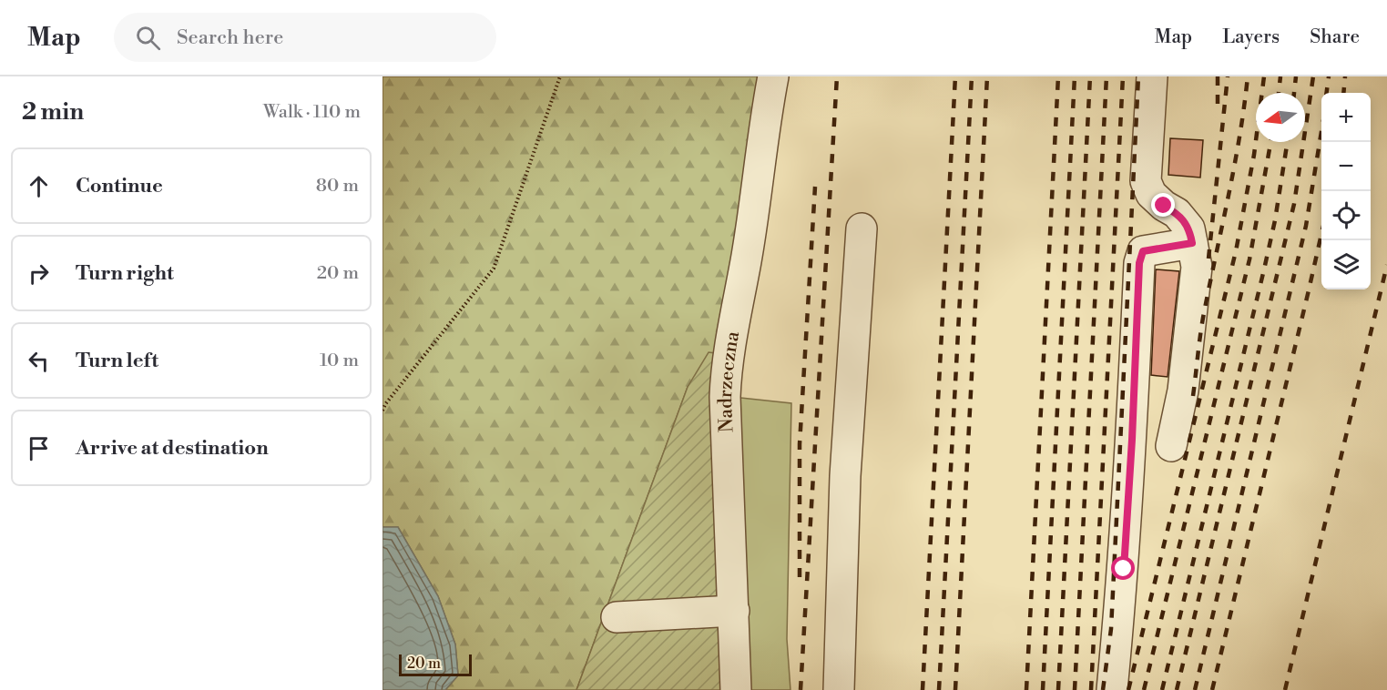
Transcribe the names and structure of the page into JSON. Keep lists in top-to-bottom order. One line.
{"streets":{"street":["Nadrzeczna"]},"scale_bar":"20 m","north":"left","page":{"header":"Map","search":"Search here","nav":["Map","Layers","Share"],"heading":["2 min","Walk · 110 m"],"map_buttons":["+","−"],"list":[["Continue","80 m"],["Turn right","20 m"],["Turn left","10 m"],"Arrive at destination"],"scale":"20 m"}}
